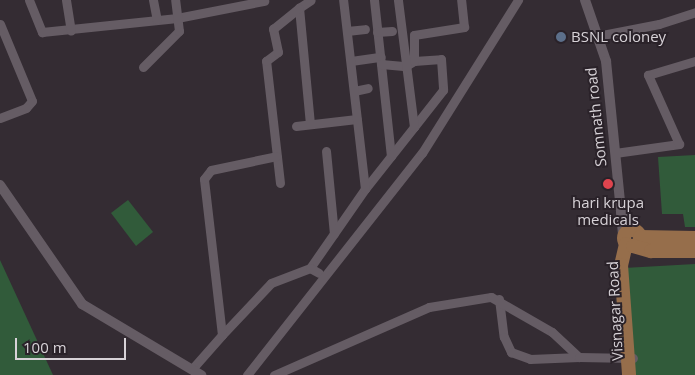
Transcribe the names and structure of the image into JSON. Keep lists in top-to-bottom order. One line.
{"streets":{"main road":["Visnagar Road"],"street":["Somnath road"]},"crossings":[["Somnath road","Visnagar Road"]],"places":["BSNL coloney","hari krupa medicals"],"scale_bar":"100 m"}
